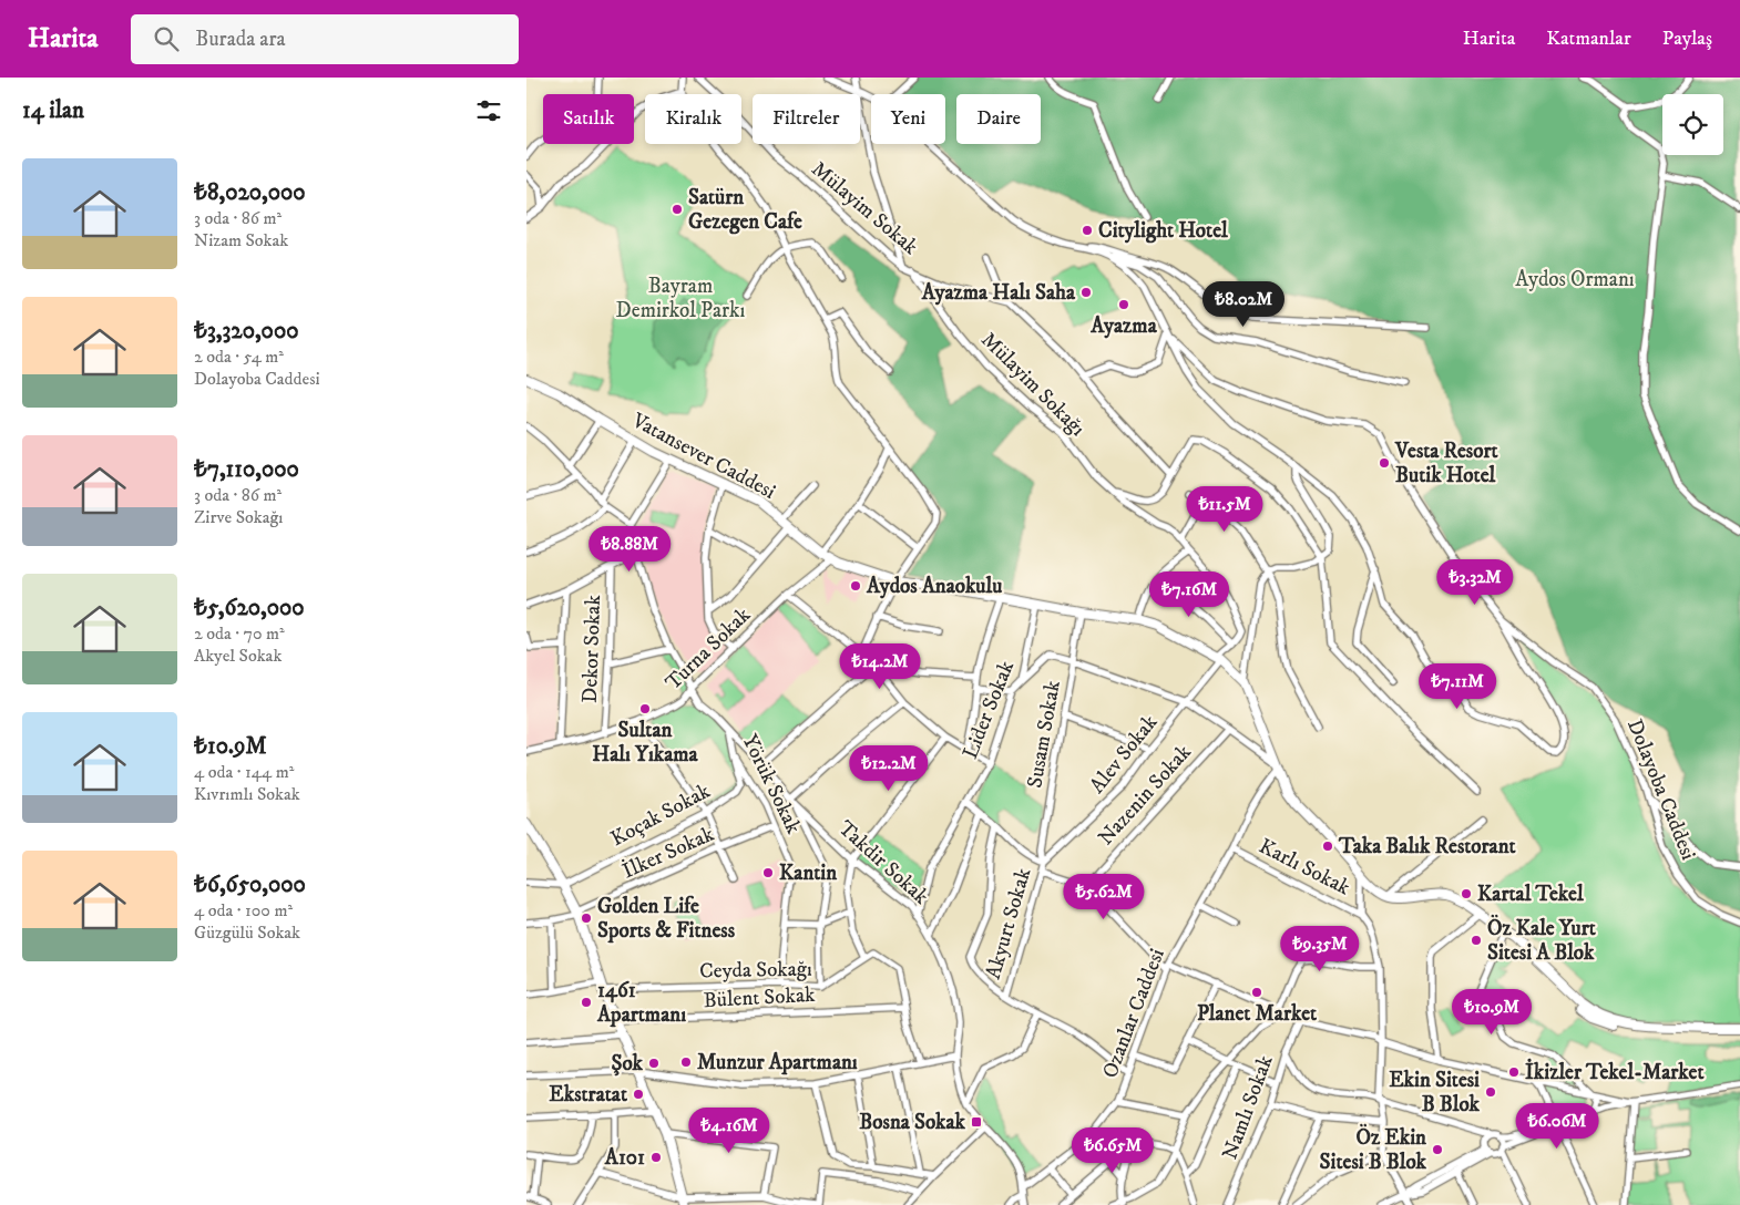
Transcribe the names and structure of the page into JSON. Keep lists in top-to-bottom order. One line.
{"streets":{"main road":["Vatansever Caddesi"],"street":["Mülayim Sokak","Mülayim Sokağı","Dekor Sokak","Turna Sokak","Lider Sokak","Susam Sokak","Alev Sokak","Yörük Sokak","Dolayoba Caddesi","Nazenin Sokak","Koçak Sokak","İlker Sokak","Takdir Sokak","Karlı Sokak","Akyurt Sokak","Ceyda Sokağı","Bülent Sokak","Ozanlar Caddesi","Namlı Sokak"]},"crossings":[["Mülayim Sokak","Mülayim Sokağı"],["Vatansever Caddesi","Turna Sokak"],["Vatansever Caddesi","Lider Sokak"],["Vatansever Caddesi","Susam Sokak"],["Vatansever Caddesi","Alev Sokak"],["Vatansever Caddesi","Ozanlar Caddesi"],["Dekor Sokak","Turna Sokak"],["Turna Sokak","Takdir Sokak"],["Lider Sokak","Takdir Sokak"],["Susam Sokak","Alev Sokak"],["Susam Sokak","Akyurt Sokak"],["Alev Sokak","Akyurt Sokak"],["Yörük Sokak","Koçak Sokak"],["Yörük Sokak","İlker Sokak"],["Yörük Sokak","Takdir Sokak"],["Yörük Sokak","Ceyda Sokağı"],["Takdir Sokak","Ozanlar Caddesi"],["Karlı Sokak","Ozanlar Caddesi"]],"parks":["Aydos Ormanı","Bayram Demirkol Parkı"],"places":{"other":["Satürn Gezegen Cafe","Citylight Hotel","Ayazma Halı Saha","Ayazma","Vesta Resort Butik Hotel","Aydos Anaokulu","Sultan Halı Yıkama","Taka Balık Restorant","Kantin","Kartal Tekel","Golden Life Sports & Fitness","Öz Kale Yurt Sitesi A Blok","Planet Market","1461 Apartmanı","Munzur Apartmanı","Şok","İkizler Tekel-Market","Ekin Sitesi B Blok","Ekstratat","Öz Ekin Sitesi B Blok","A101"],"transit":["Bosna Sokak"]},"page":{"header":"Harita","search":"Burada ara","nav":["Harita","Katmanlar","Paylaş"],"heading":"14 ilan","chip":["Satılık","Kiralık","Filtreler","Yeni","Daire"],"list":[{"name":"₺8,020,000","note":"3 oda · 86 m² · Nizam Sokak"},{"name":"₺3,320,000","note":"2 oda · 54 m² · Dolayoba Caddesi"},{"name":"₺7,110,000","note":"3 oda · 86 m² · Zirve Sokağı"},{"name":"₺5,620,000","note":"2 oda · 70 m² · Akyel Sokak"},{"name":"₺10.9M","note":"4 oda · 144 m² · Kıvrımlı Sokak"},{"name":"₺6,650,000","note":"4 oda · 100 m² · Güzgülü Sokak"}],"price":["₺8.02M","₺11.5M","₺8.88M","₺3.32M","₺7.16M","₺14.2M","₺7.11M","₺12.2M","₺5.62M","₺9.35M","₺10.9M","₺6.06M","₺4.16M","₺6.65M"]}}
